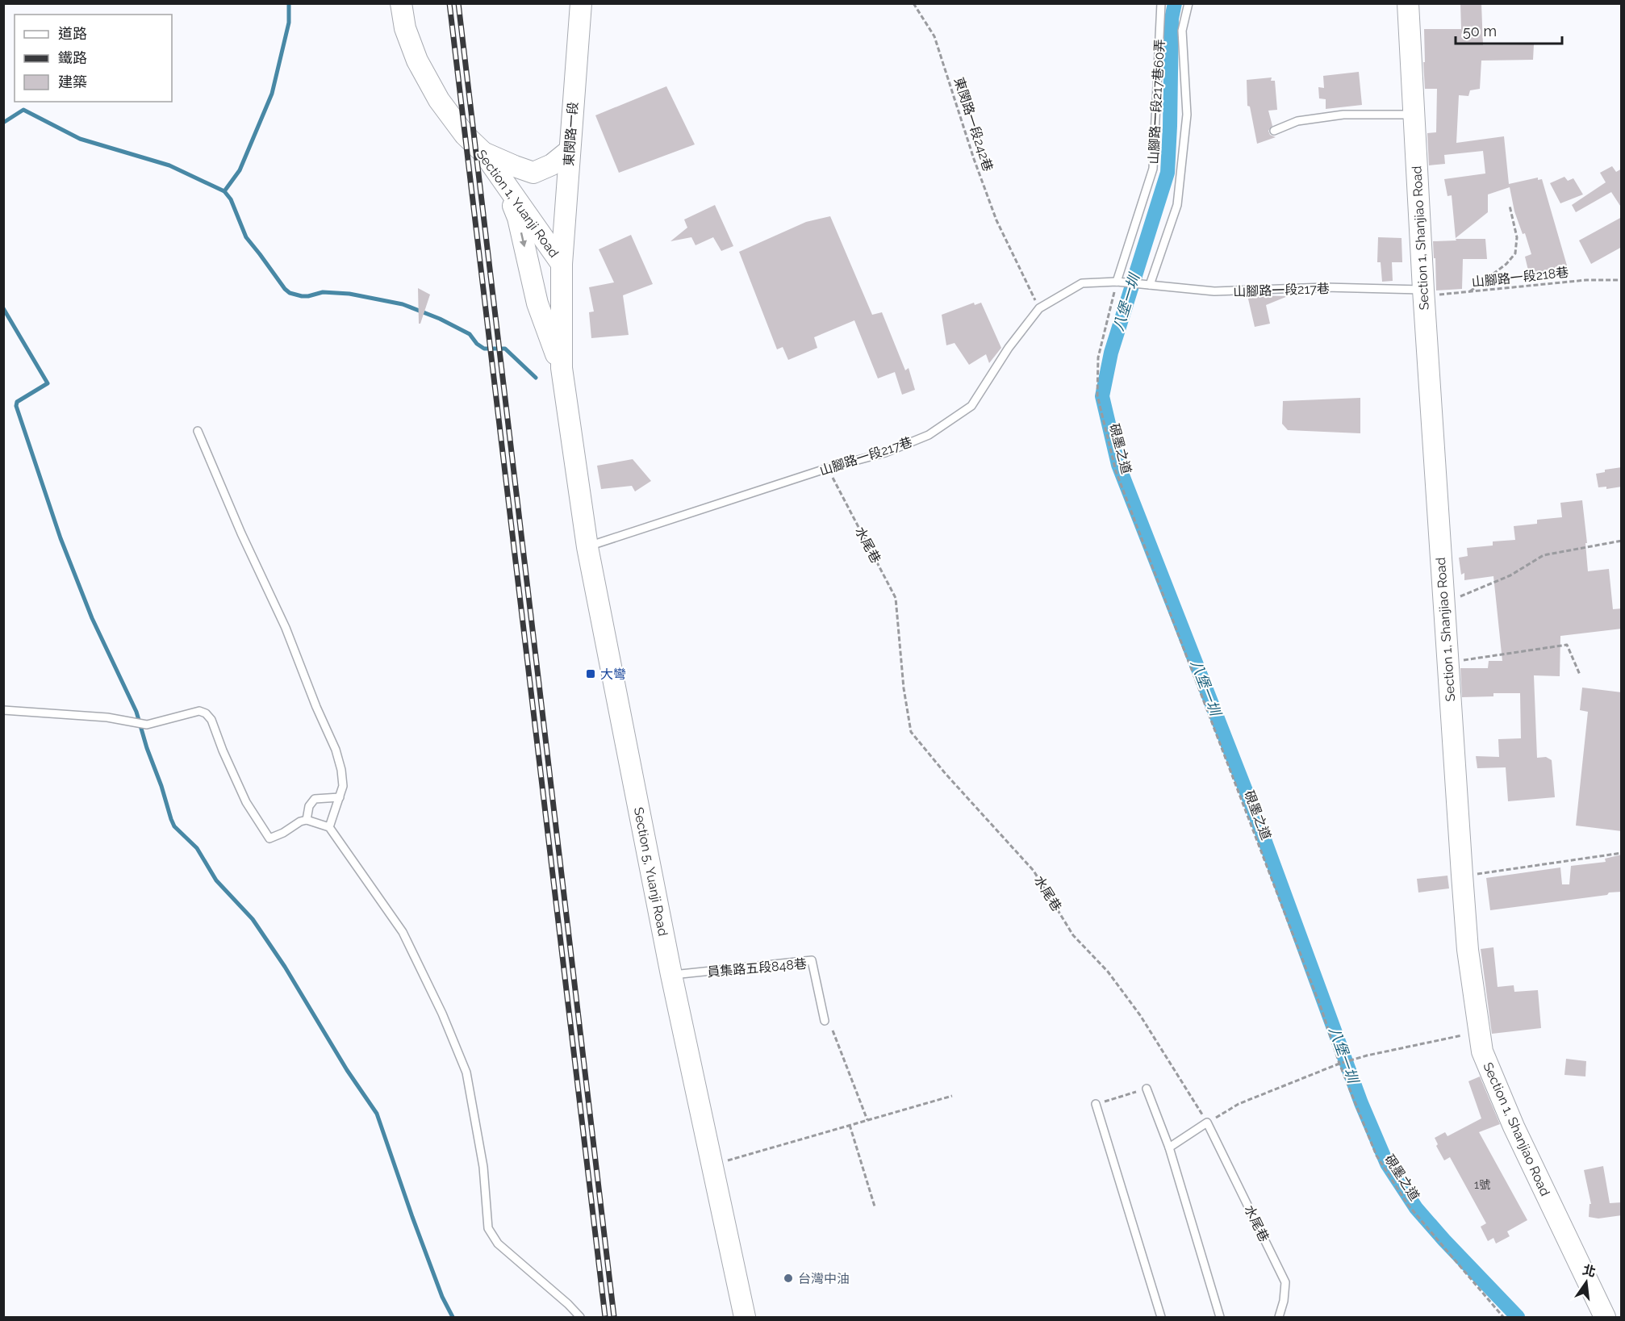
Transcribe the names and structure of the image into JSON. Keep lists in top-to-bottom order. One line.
{"streets":{"main road":["東閔路一段","Section 1, Yuanji Road","Section 1, Shanjiao Road","Section 5, Yuanji Road"],"lane":["山腳路一段217巷60弄","山腳路一段217巷","水尾巷","員集路五段848巷"],"path":["東閔路一段242巷","山腳路一段218巷","硯墨之道"]},"crossings":[["山腳路一段217巷60弄","山腳路一段217巷"],["山腳路一段217巷60弄","硯墨之道"],["東閔路一段242巷","山腳路一段217巷"],["東閔路一段","Section 1, Yuanji Road"],["Section 1, Yuanji Road","Section 5, Yuanji Road"],["Section 1, Shanjiao Road","山腳路一段218巷"],["Section 1, Shanjiao Road","山腳路一段217巷"],["山腳路一段218巷","山腳路一段217巷"],["山腳路一段217巷","硯墨之道"],["山腳路一段217巷","水尾巷"],["山腳路一段217巷","Section 5, Yuanji Road"],["Section 5, Yuanji Road","員集路五段848巷"]],"water":["八堡一圳"],"places":{"transit":["大彎"],"other":["台灣中油"]},"house_numbers":["1號"],"legend":["道路","鐵路","建築"],"scale_bar":"50 m","north":"top"}
